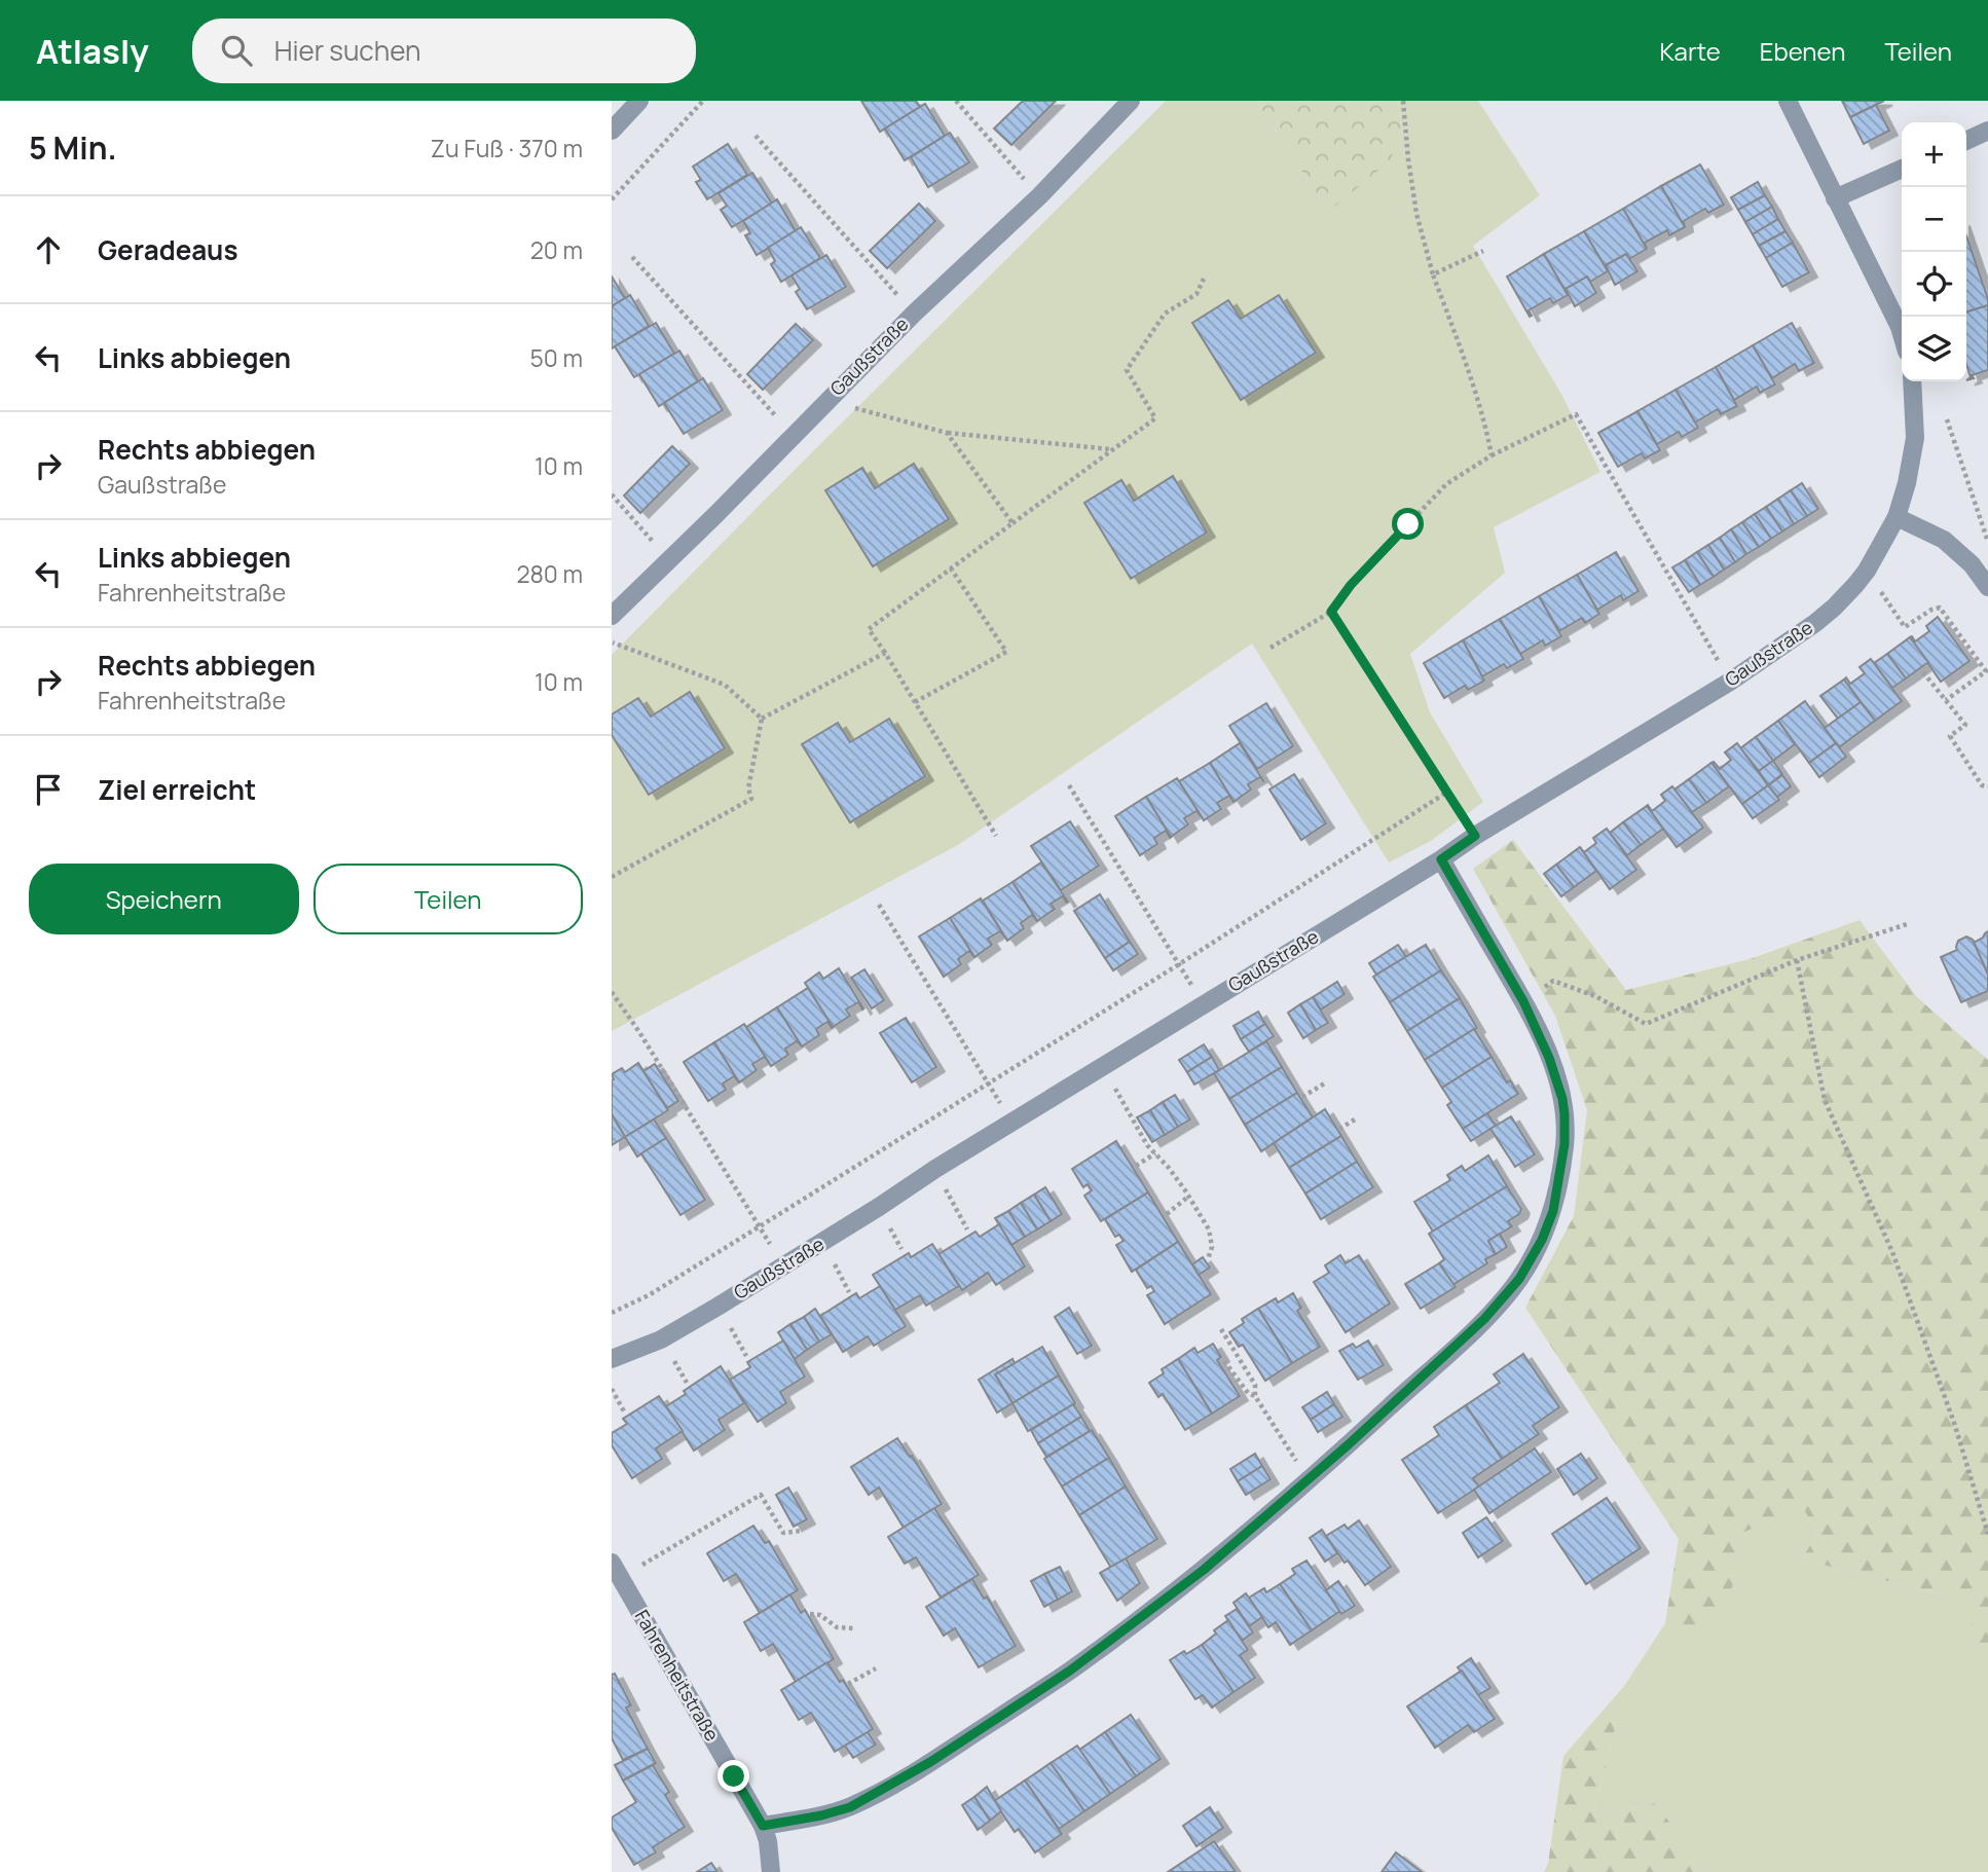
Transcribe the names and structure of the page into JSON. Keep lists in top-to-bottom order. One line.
{"streets":{"street":["Gaußstraße","Fahrenheitstraße"]},"page":{"header":"Atlasly","search":"Hier suchen","nav":["Karte","Ebenen","Teilen"],"heading":["5 Min.","Zu Fuß · 370 m"],"map_buttons":["+","−"],"list":[["Geradeaus","20 m"],["Links abbiegen","50 m"],["Rechts abbiegen","Gaußstraße","10 m"],["Links abbiegen","Fahrenheitstraße","280 m"],["Rechts abbiegen","Fahrenheitstraße","10 m"],"Ziel erreicht"],"buttons":["Speichern","Teilen"]}}
